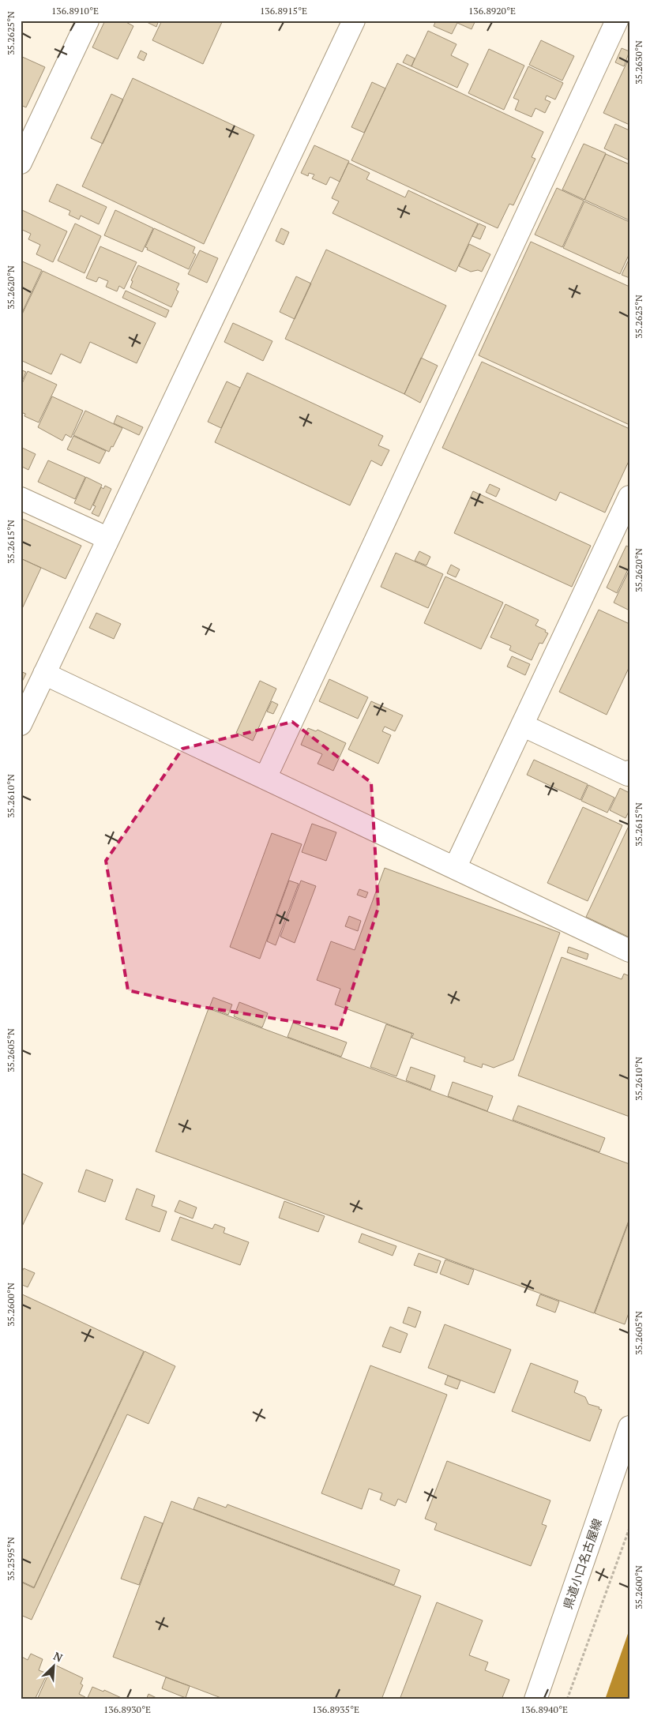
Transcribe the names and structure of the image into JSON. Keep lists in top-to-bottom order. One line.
{"streets":{"street":["県道小口名古屋線"]},"north":"top right","coordinates":["136.8910°E","136.8915°E","136.8920°E","35.2625°N","35.2630°N","35.2620°N","35.2615°N","35.2610°N","35.2605°N","35.2600°N","35.2595°N","136.8930°E","136.8935°E","136.8940°E"]}
